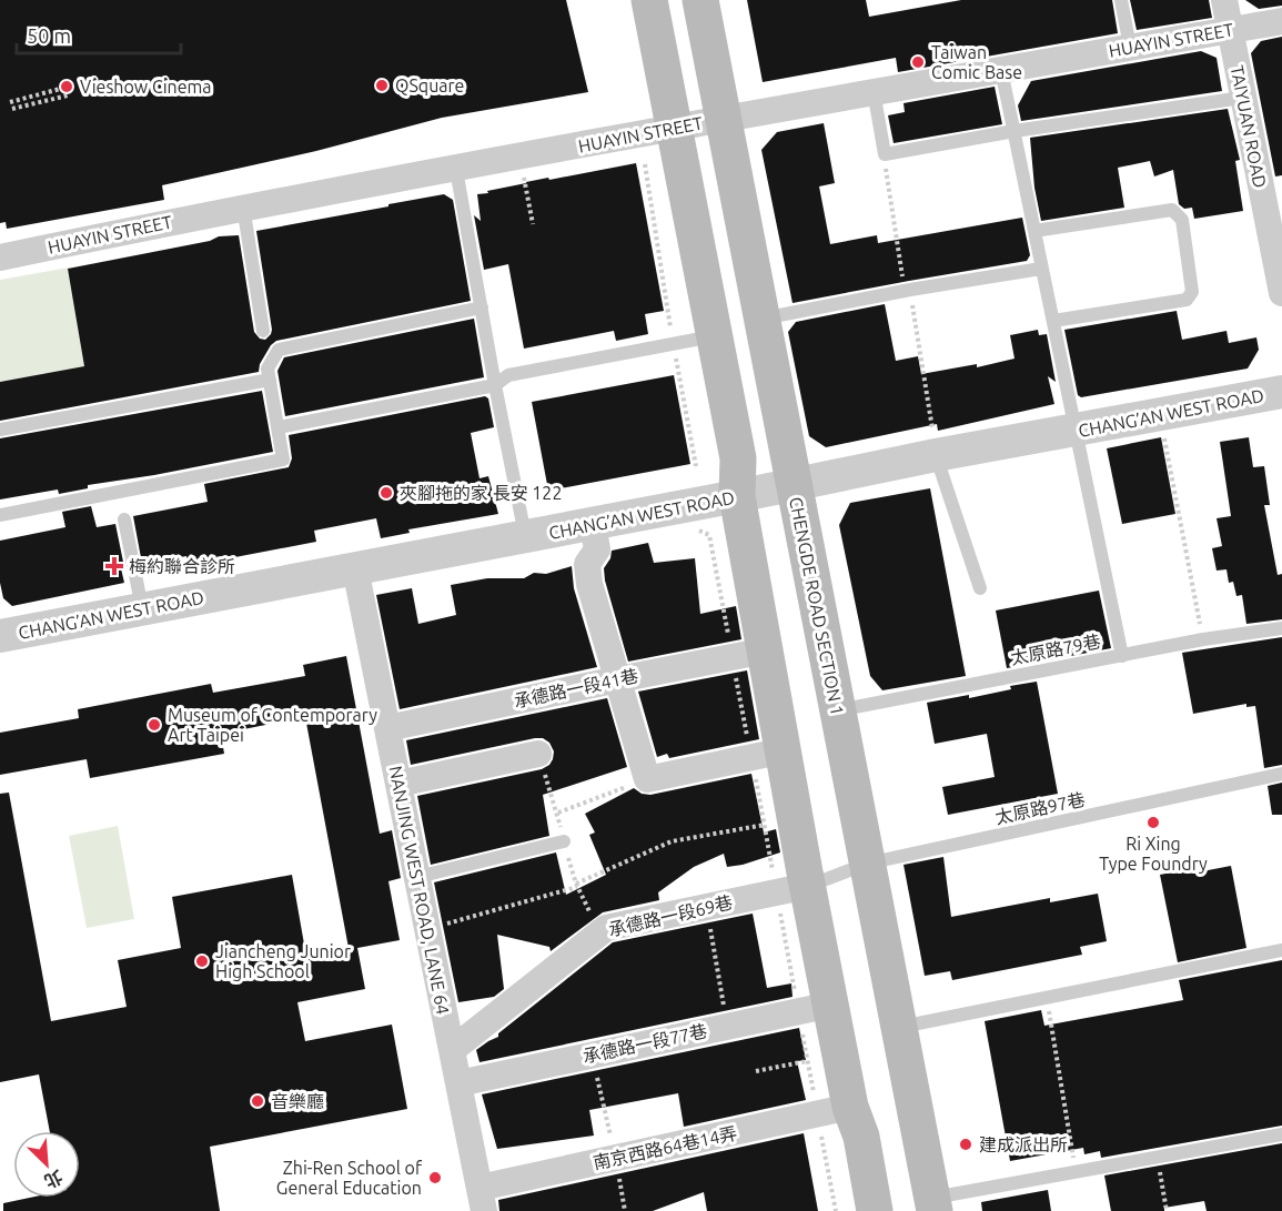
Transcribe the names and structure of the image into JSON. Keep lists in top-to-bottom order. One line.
{"streets":{"main road":["CHENGDE ROAD SECTION 1"],"street":["HUAYIN STREET","TAIYUAN ROAD","CHANG’AN WEST ROAD","承德路一段41巷","NANJING WEST ROAD, LANE 64","承德路一段69巷","承德路一段77巷","南京西路64巷14弄"],"lane":["太原路79巷","太原路97巷"]},"crossings":[["HUAYIN STREET","TAIYUAN ROAD"],["HUAYIN STREET","CHENGDE ROAD SECTION 1"],["CHANG’AN WEST ROAD","CHENGDE ROAD SECTION 1"],["CHANG’AN WEST ROAD","NANJING WEST ROAD, LANE 64"],["CHENGDE ROAD SECTION 1","太原路79巷"],["CHENGDE ROAD SECTION 1","太原路97巷"],["承德路一段41巷","NANJING WEST ROAD, LANE 64"],["太原路97巷","承德路一段69巷"],["NANJING WEST ROAD, LANE 64","承德路一段69巷"],["NANJING WEST ROAD, LANE 64","承德路一段77巷"],["NANJING WEST ROAD, LANE 64","南京西路64巷14弄"]],"places":{"other":["Taiwan Comic Base","QSquare","Vieshow Cinema","夾腳拖的家 長安 122","Museum of Contemporary Art Taipei","Ri Xing Type Foundry","Jiancheng Junior High School","音樂廳","建成派出所","Zhi-Ren School of General Education"],"health":["梅約聯合診所"]},"scale_bar":"50 m","north":"bottom right"}
